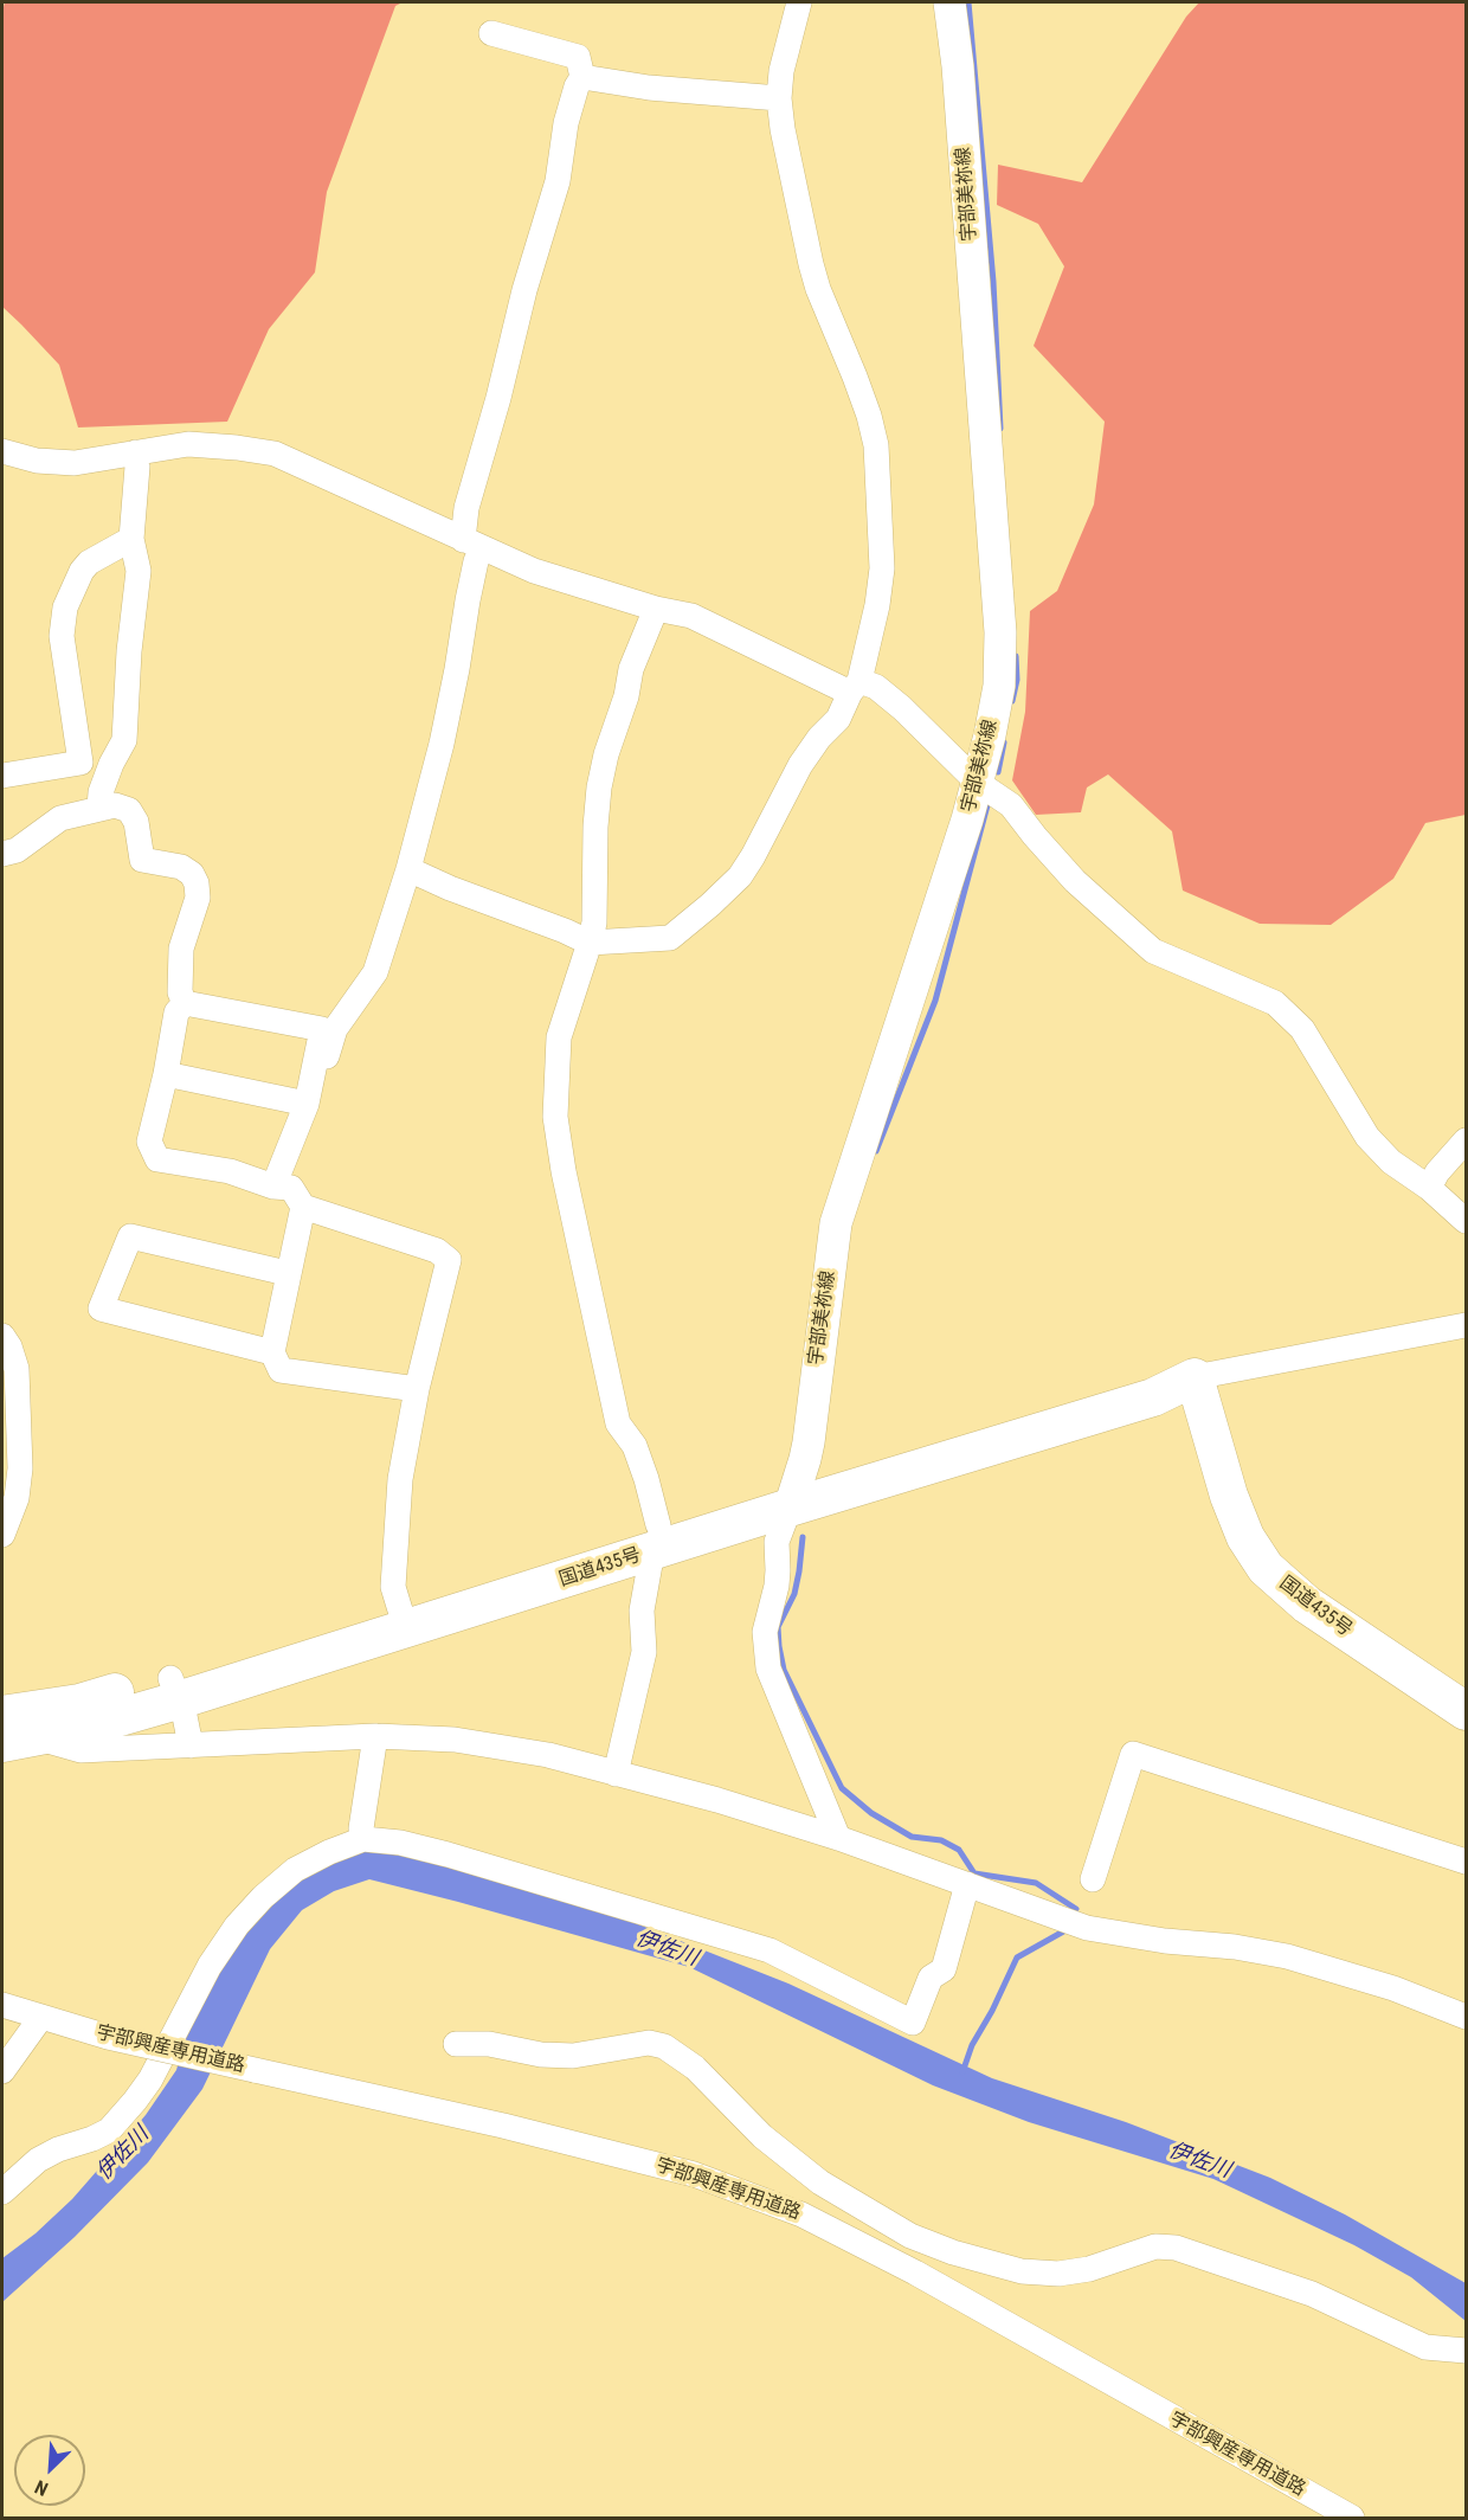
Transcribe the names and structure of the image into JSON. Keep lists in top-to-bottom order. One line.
{"streets":{"highway":["国道435号"],"main road":["宇部美祢線"],"street":["宇部興産専用道路"]},"crossings":[["宇部美祢線","国道435号"]],"water":["伊佐川"],"north":"bottom left"}
